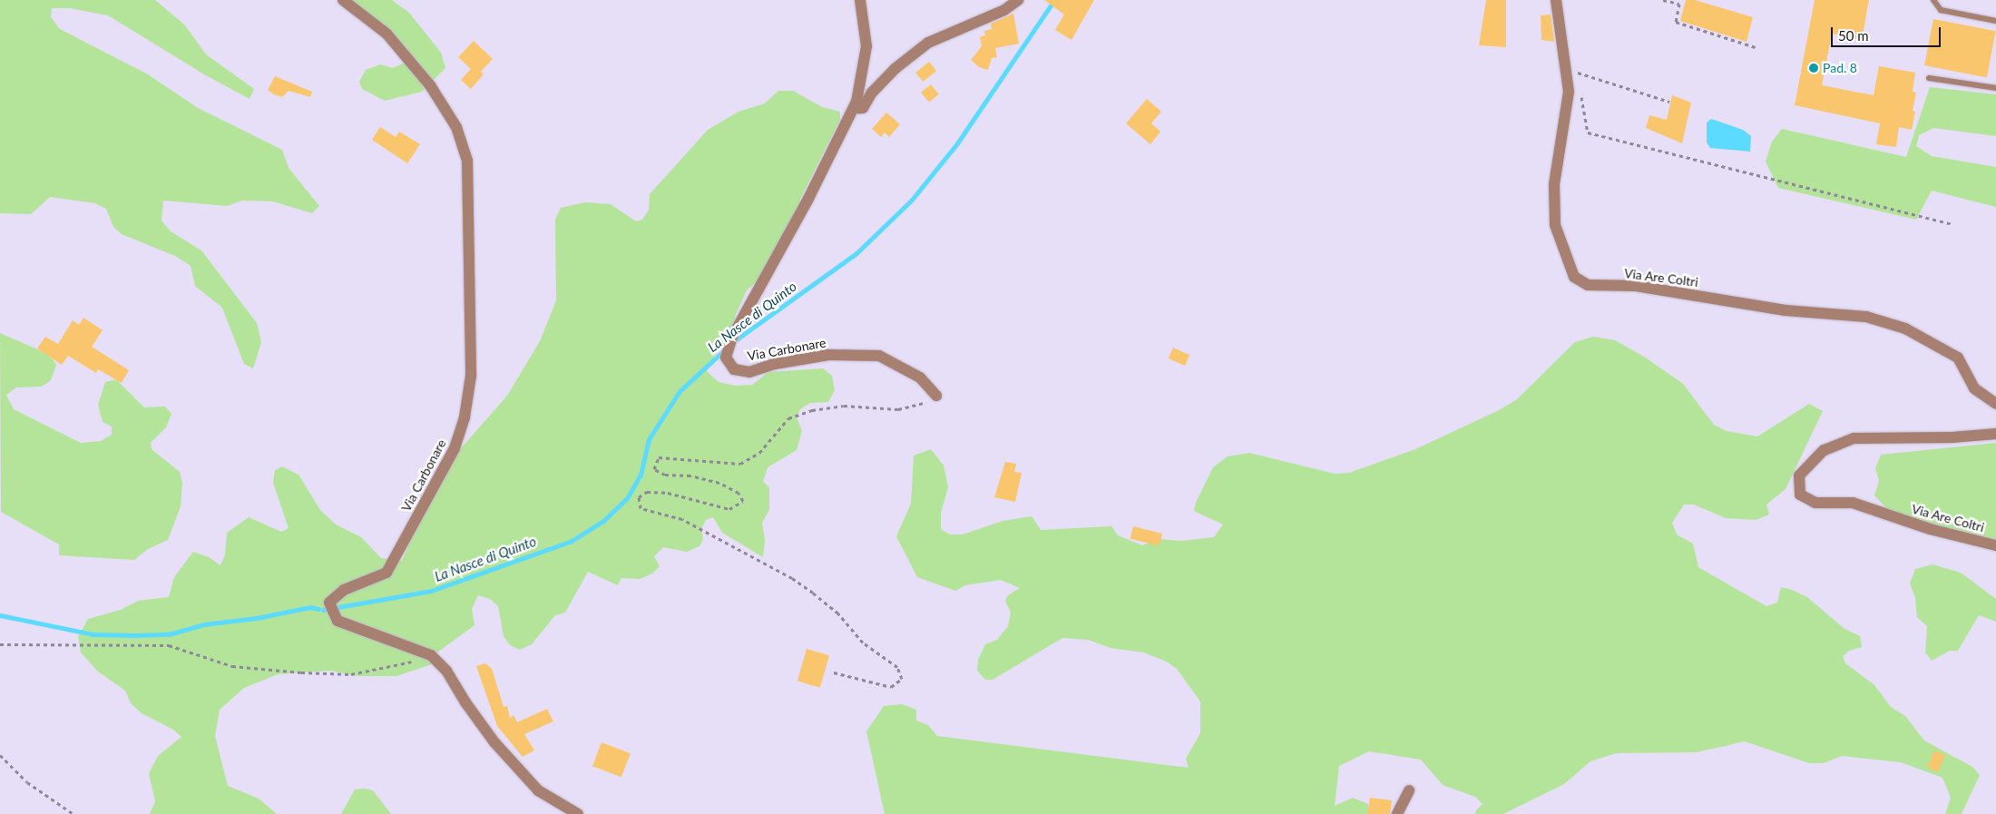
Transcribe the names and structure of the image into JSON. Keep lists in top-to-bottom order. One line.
{"streets":{"street":["Via Are Coltri","Via Carbonare"]},"water":["La Nasce di Quinto"],"places":["Pad. 8"],"scale_bar":"50 m"}
